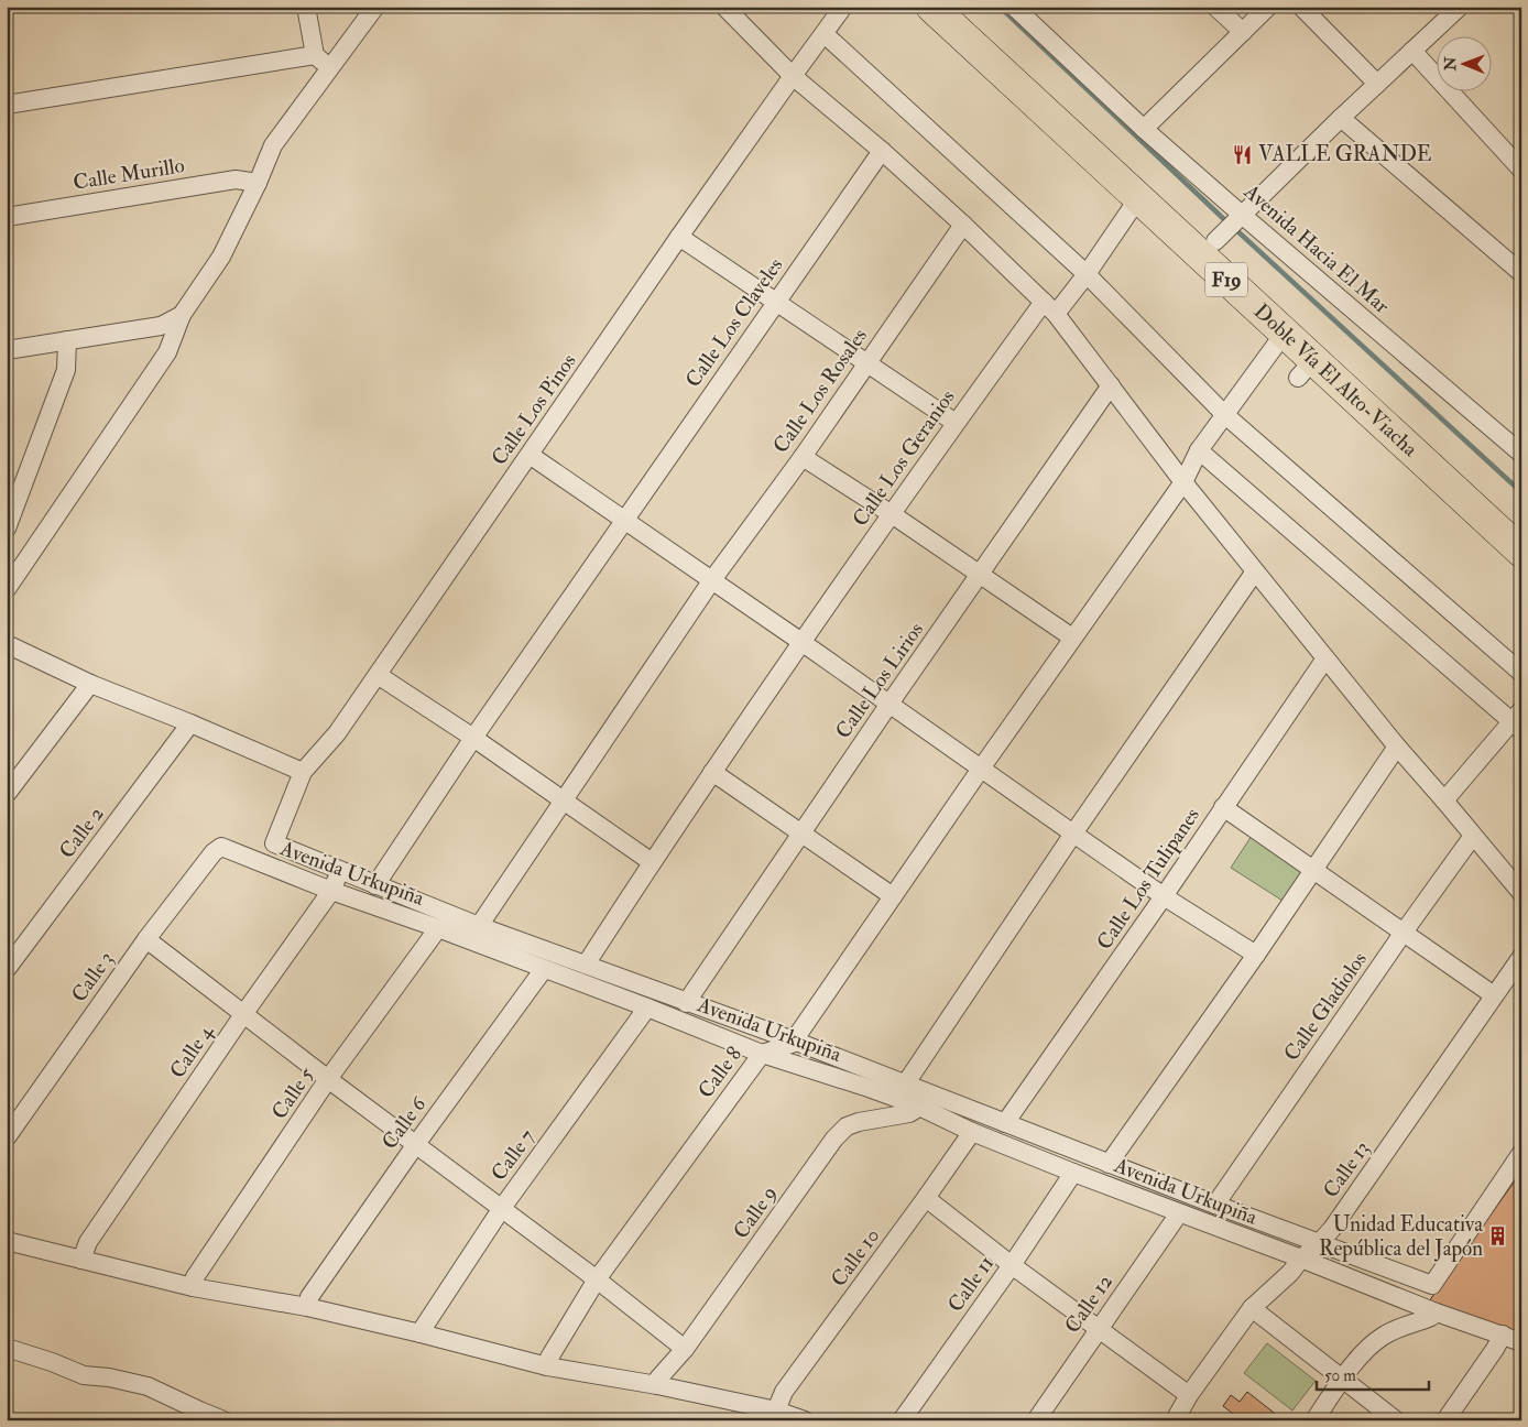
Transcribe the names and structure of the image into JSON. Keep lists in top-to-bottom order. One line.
{"streets":{"highway":["F19","Doble Vía El Alto-Viacha"],"street":["Calle Murillo","Avenida Hacia El Mar","Calle Los Claveles","Calle Los Rosales","Calle Los Pinos","Calle Los Geranios","Calle Los Lirios","Calle 2","Avenida Urkupiña","Calle Los Tulipanes","Calle 3","Calle Gladiolos","Calle 4","Calle 8","Calle 5","Calle 6","Calle 7","Calle 13","Calle 9","Calle 10","Calle 11","Calle 12"]},"crossings":[["Avenida Hacia El Mar","Doble Vía El Alto-Viacha"],["Doble Vía El Alto-Viacha","Calle Los Geranios"],["Calle Los Pinos","Calle 4"],["Avenida Urkupiña","Calle 3"],["Avenida Urkupiña","Calle 4"],["Avenida Urkupiña","Calle 8"],["Avenida Urkupiña","Calle 5"],["Avenida Urkupiña","Calle 6"],["Avenida Urkupiña","Calle 7"],["Avenida Urkupiña","Calle 13"],["Avenida Urkupiña","Calle 9"],["Avenida Urkupiña","Calle 10"],["Avenida Urkupiña","Calle 11"],["Avenida Urkupiña","Calle 12"]],"places":{"restaurant":["VALLE GRANDE"],"building":["Unidad Educativa República del Japón"]},"scale_bar":"50 m","north":"left"}
